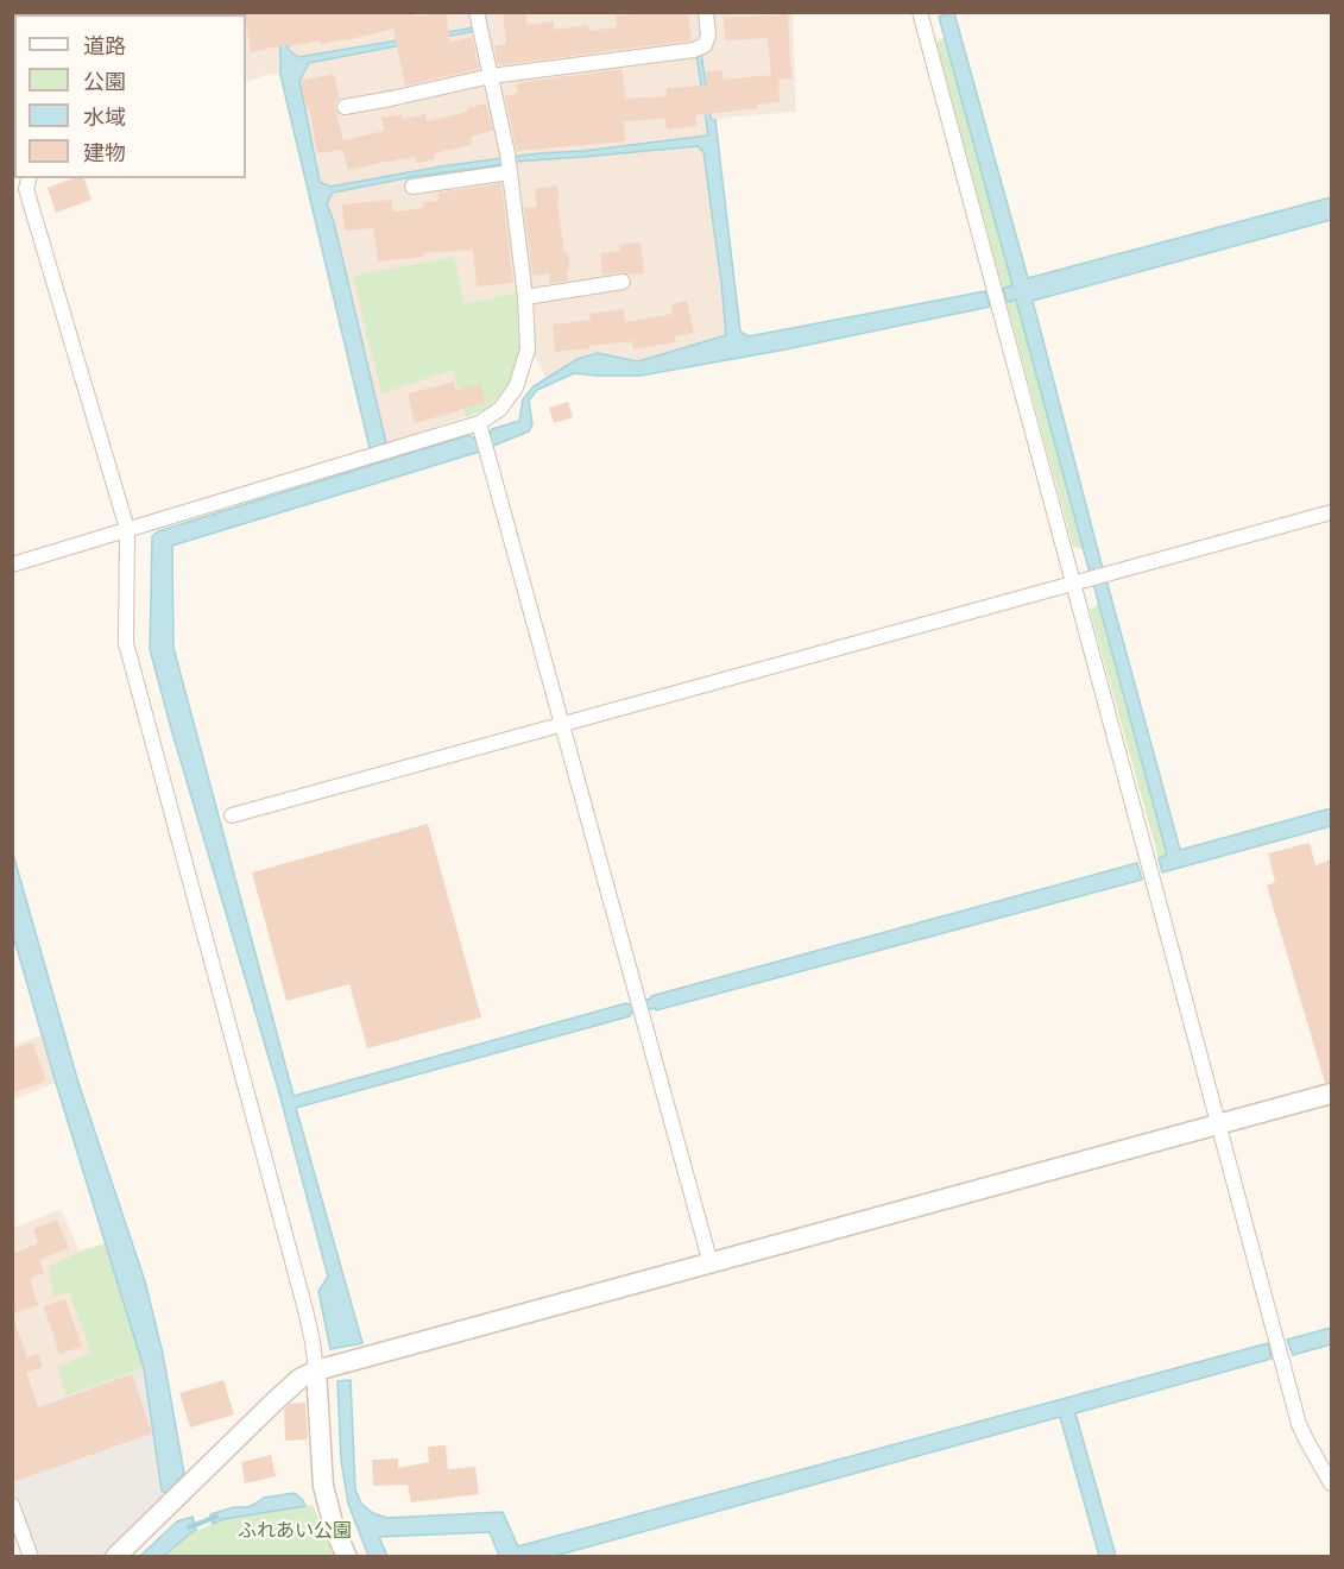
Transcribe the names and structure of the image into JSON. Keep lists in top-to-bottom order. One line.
{"parks":["ふれあい公園"],"legend":["道路","公園","水域","建物"]}
